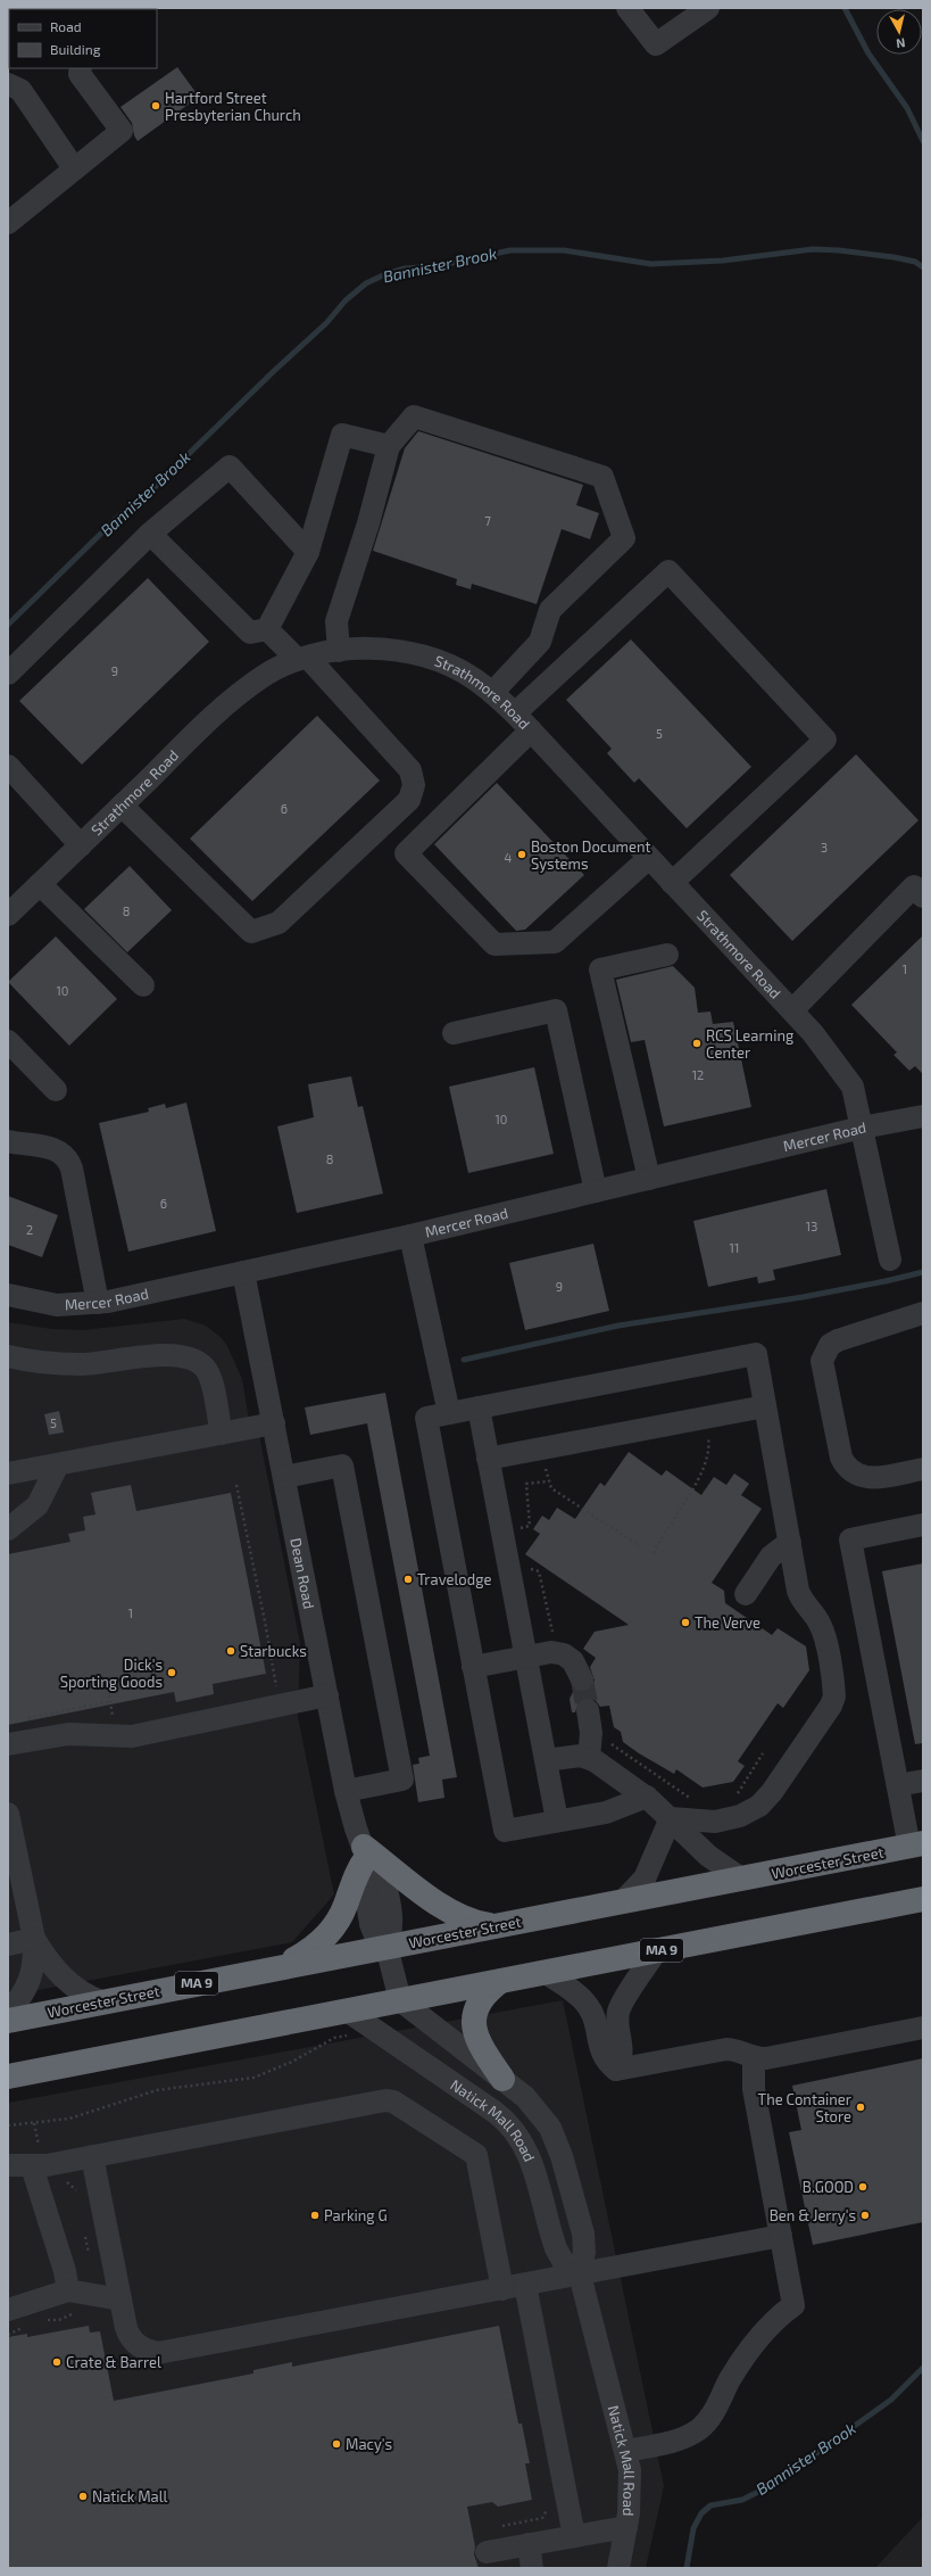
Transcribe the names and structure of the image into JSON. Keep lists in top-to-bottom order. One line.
{"streets":{"highway":["Worcester Street","MA 9"],"street":["Strathmore Road","Mercer Road","Dean Road","Natick Mall Road"]},"crossings":[["Strathmore Road","Mercer Road"],["Mercer Road","Dean Road"],["MA 9","Natick Mall Road"]],"water":["Bannister Brook"],"places":["Hartford Street Presbyterian Church","Boston Document Systems","RCS Learning Center","Travelodge","The Verve","Starbucks","Dick's Sporting Goods","The Container Store","B.GOOD","Parking G","Ben & Jerry's","Crate & Barrel","Macy's","Natick Mall"],"house_numbers":["7","9","5","6","3","4","8","1","10","12","10","8","6","13","2","11","9","5","1"],"legend":["Road","Building"],"north":"bottom"}
